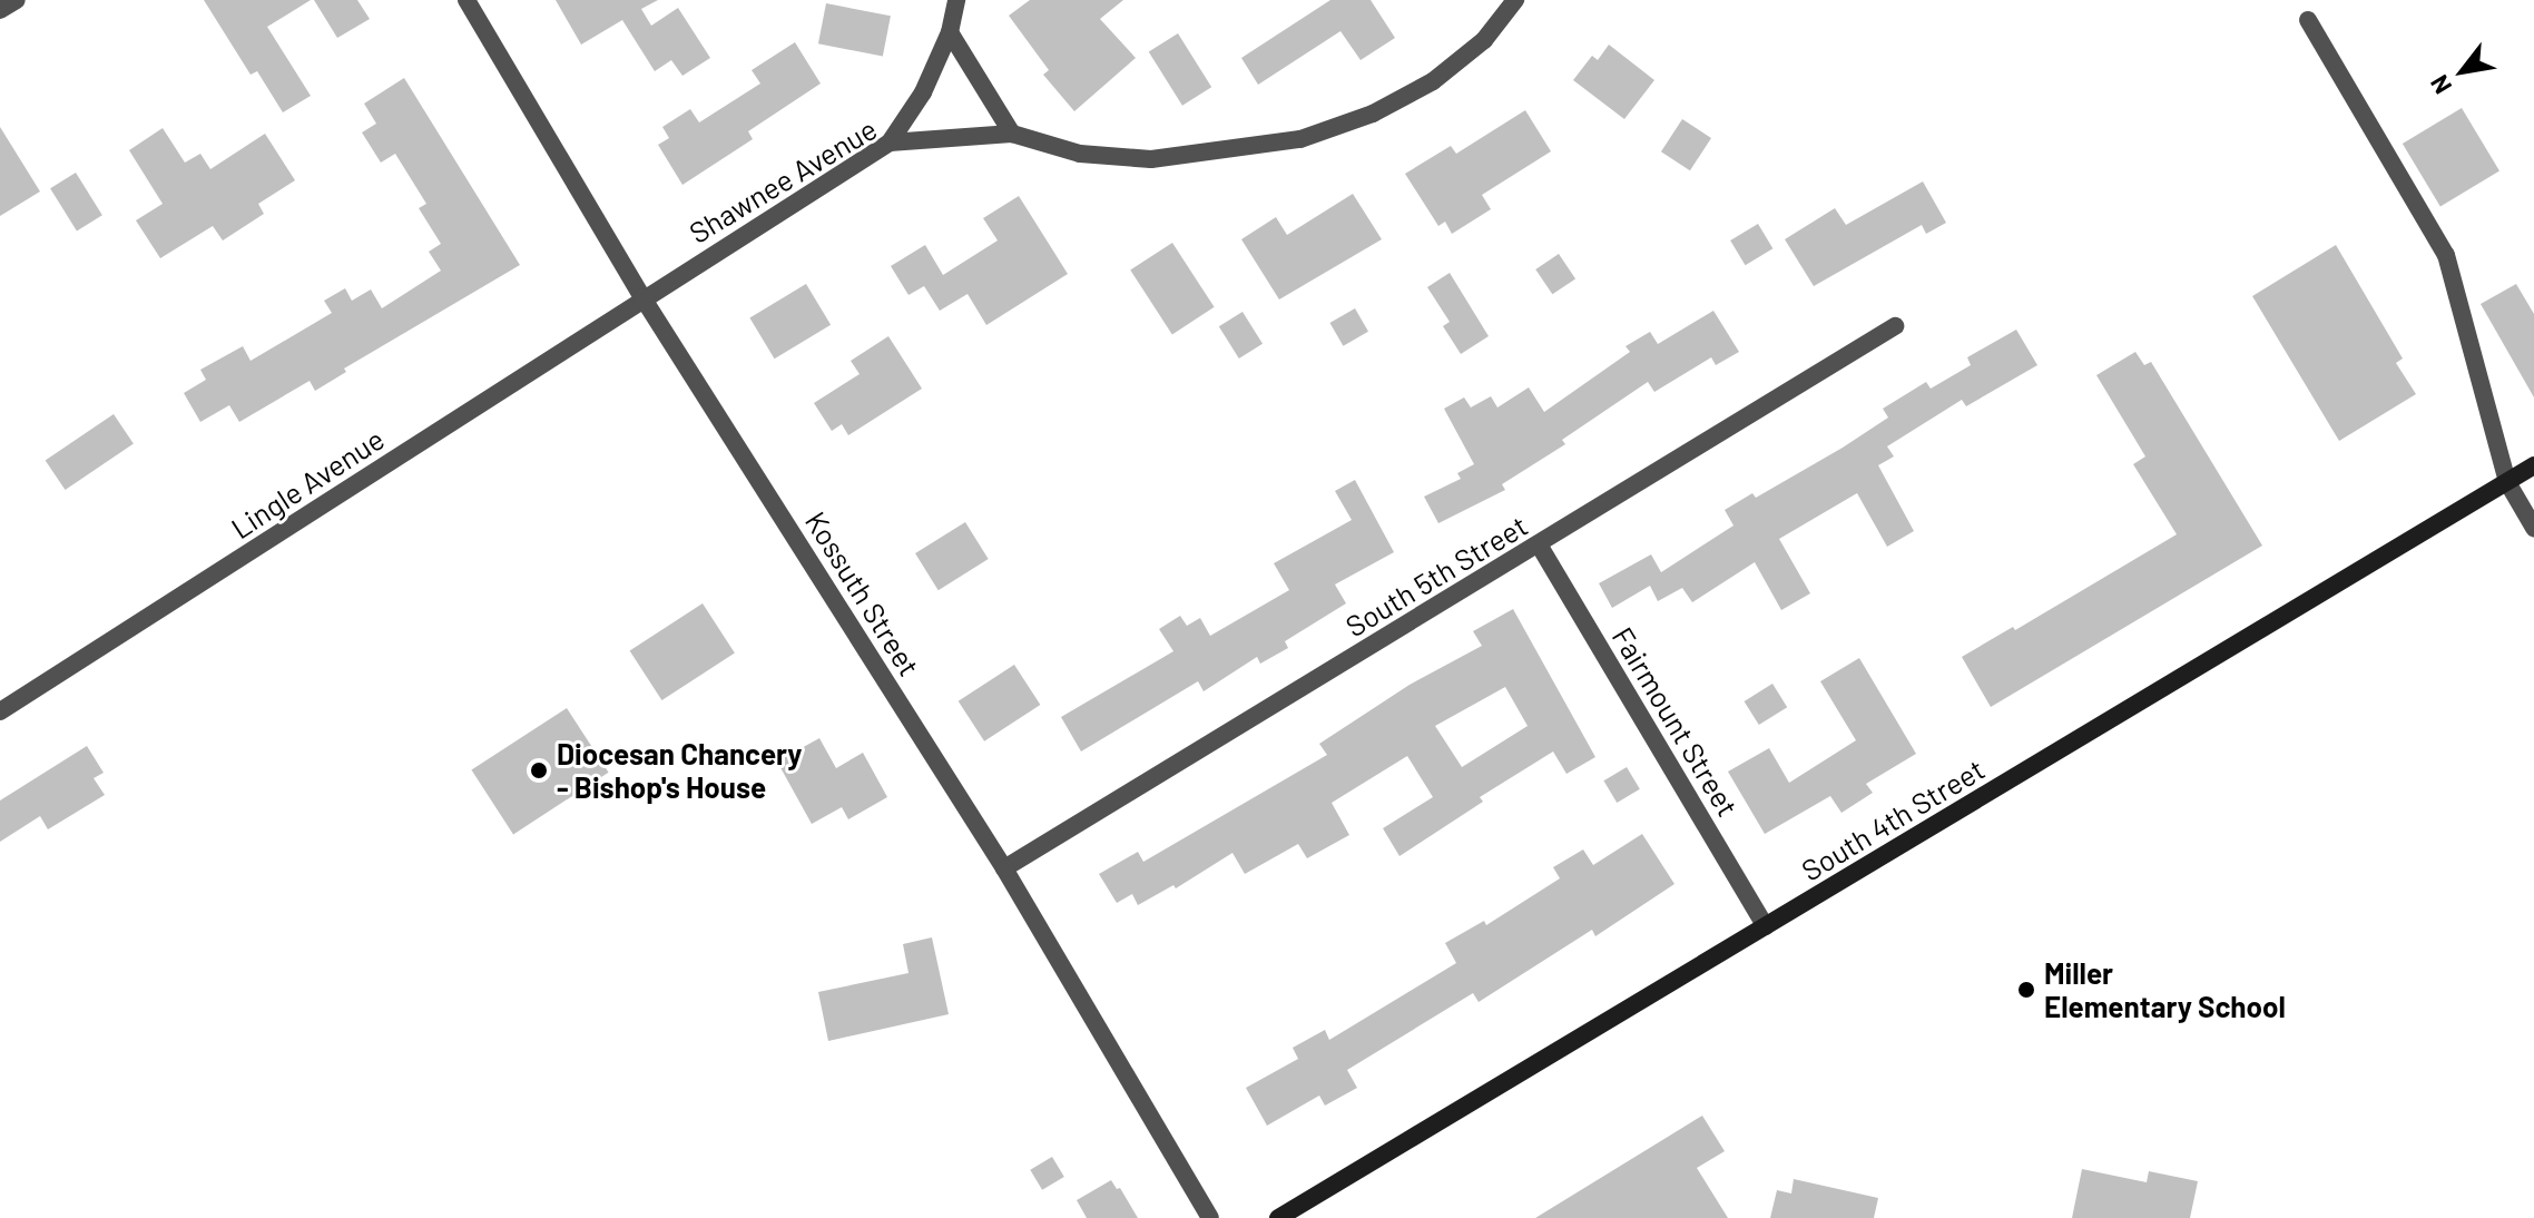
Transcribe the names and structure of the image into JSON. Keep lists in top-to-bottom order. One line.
{"streets":{"main road":["South 4th Street"],"street":["Shawnee Avenue","Lingle Avenue","South 5th Street","Kossuth Street","Fairmount Street"]},"crossings":[["Shawnee Avenue","Lingle Avenue"],["Shawnee Avenue","Kossuth Street"],["Lingle Avenue","Kossuth Street"],["South 5th Street","Kossuth Street"],["South 5th Street","Fairmount Street"],["Fairmount Street","South 4th Street"]],"places":["Diocesan Chancery - Bishop's House","Miller Elementary School"],"north":"bottom left"}
